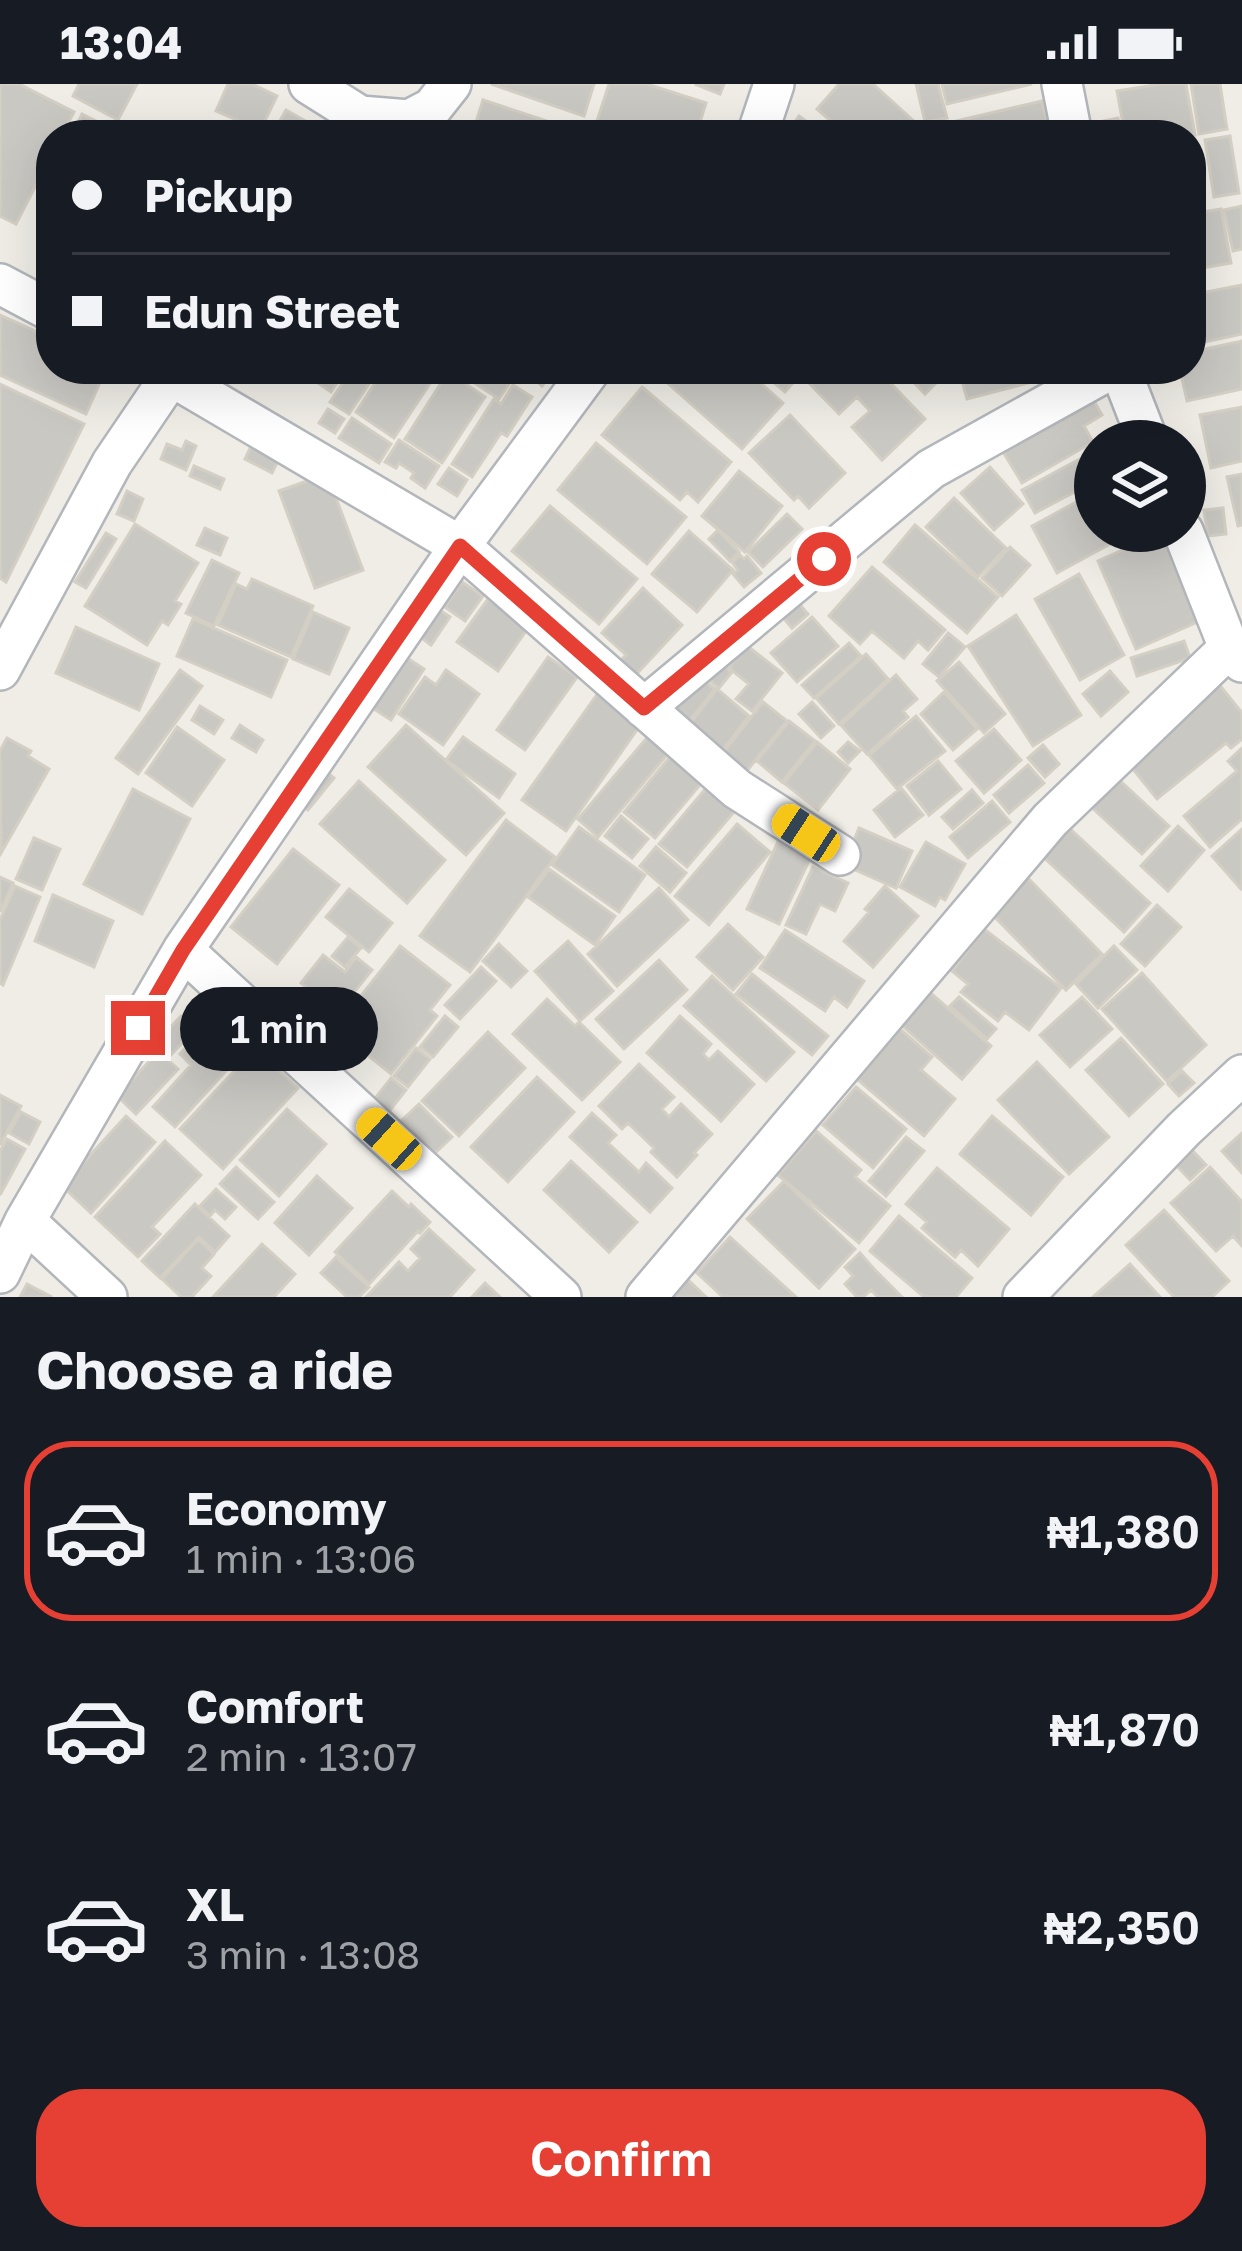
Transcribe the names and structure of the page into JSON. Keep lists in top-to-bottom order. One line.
{"page":{"status":"13:04","banner":["Pickup","Edun Street"],"bubble":"1 min","heading":"Choose a ride","list":[{"name":"Economy","note":"1 min · 13:06","value":"₦1,380"},{"name":"Comfort","note":"2 min · 13:07","value":"₦1,870"},{"name":"XL","note":"3 min · 13:08","value":"₦2,350"}],"buttons":"Confirm"}}
